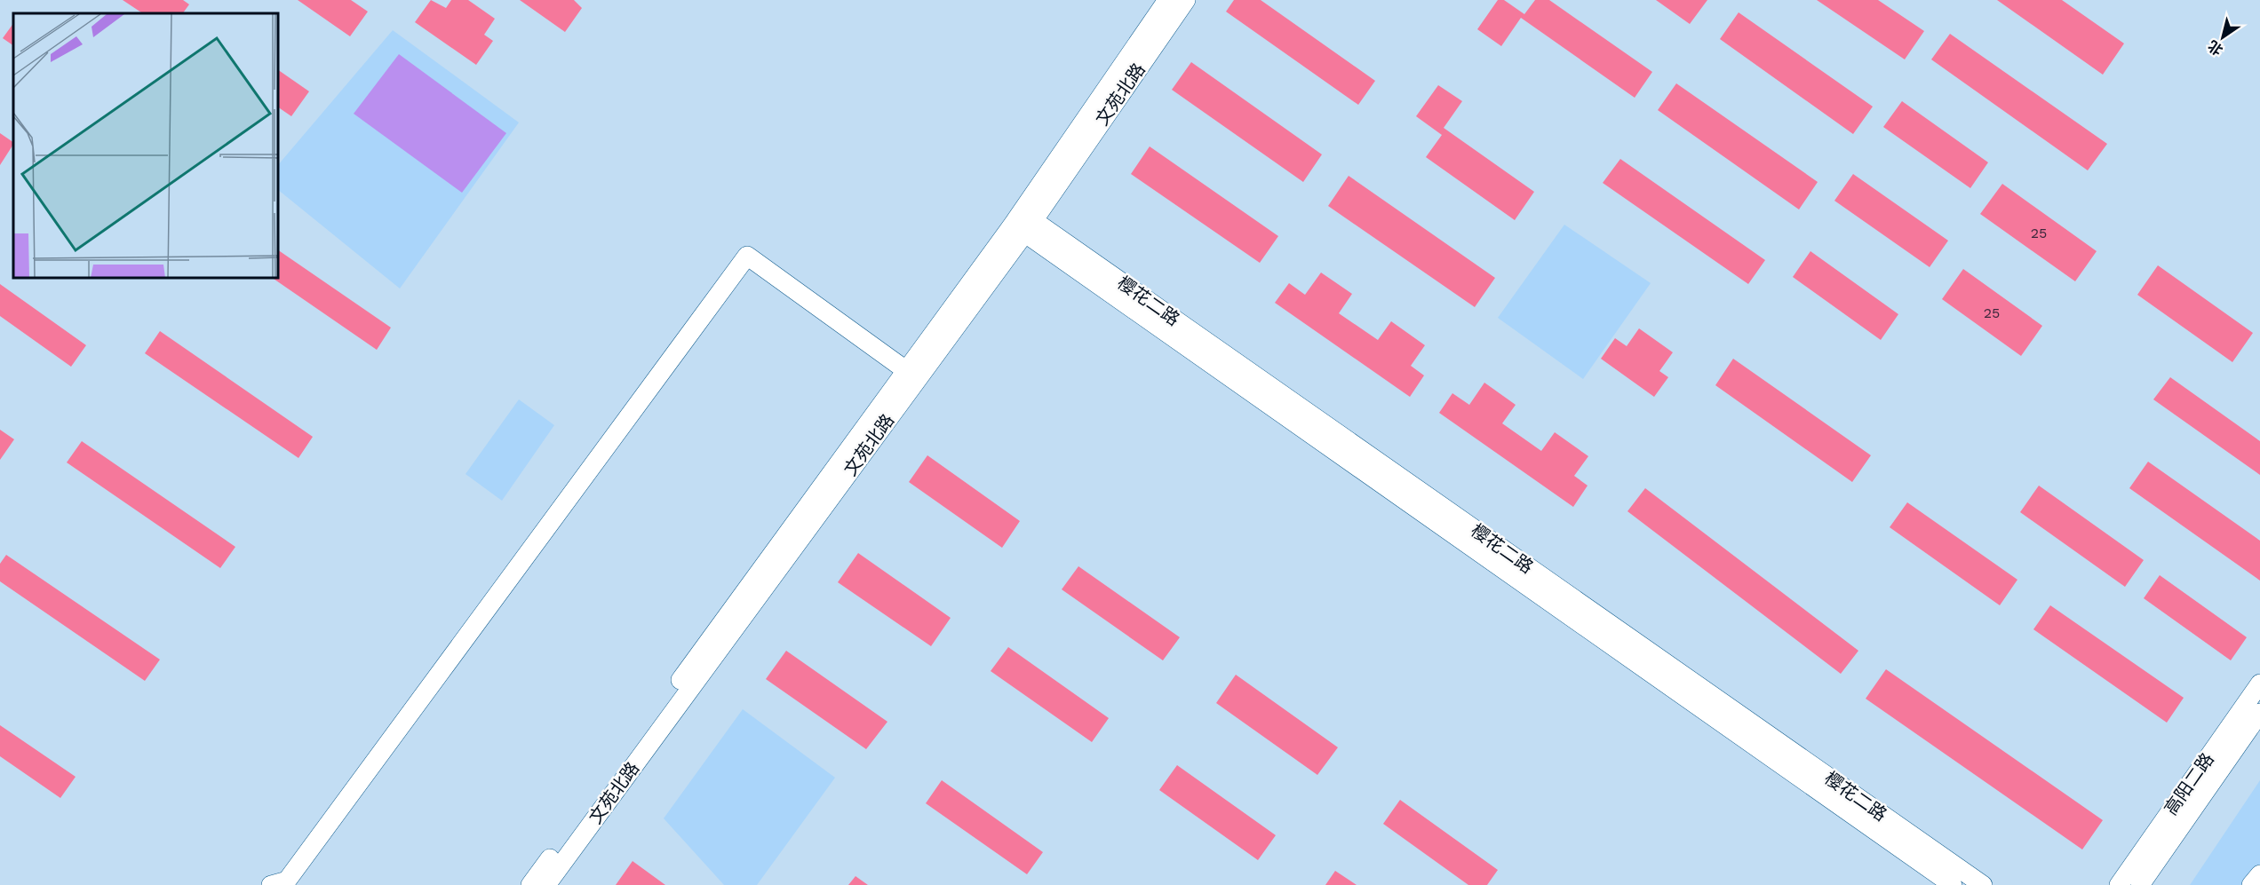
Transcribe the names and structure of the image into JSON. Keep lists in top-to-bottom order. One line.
{"streets":{"street":["文苑北路","樱花二路","高阳二路"]},"crossings":[["文苑北路","樱花二路"]],"house_numbers":["25","25"],"north":"bottom left"}
